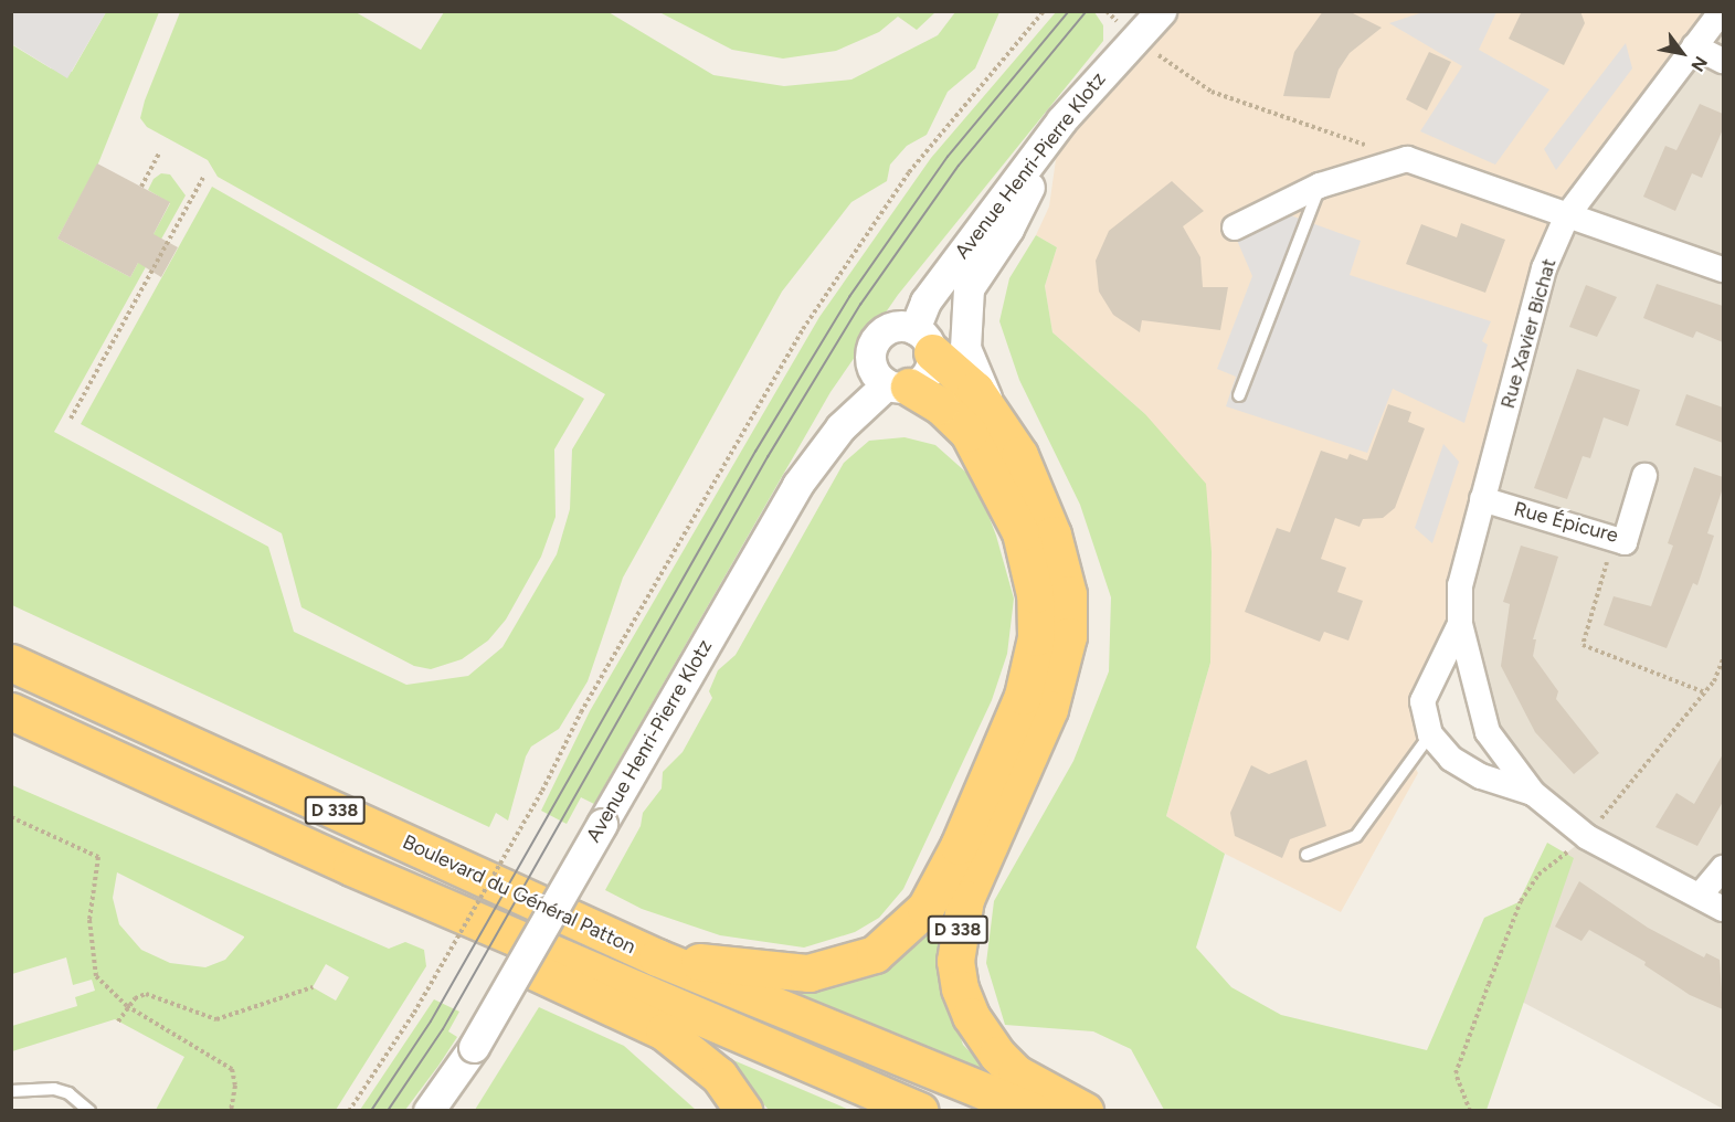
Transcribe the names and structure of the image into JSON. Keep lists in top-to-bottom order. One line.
{"streets":{"highway":["D 338","Boulevard du Général Patton"],"street":["Avenue Henri-Pierre Klotz","Rue Xavier Bichat","Rue Épicure"]},"crossings":[["Avenue Henri-Pierre Klotz","D 338"],["Rue Xavier Bichat","Rue Épicure"],["D 338","Boulevard du Général Patton"]],"north":"bottom right"}
